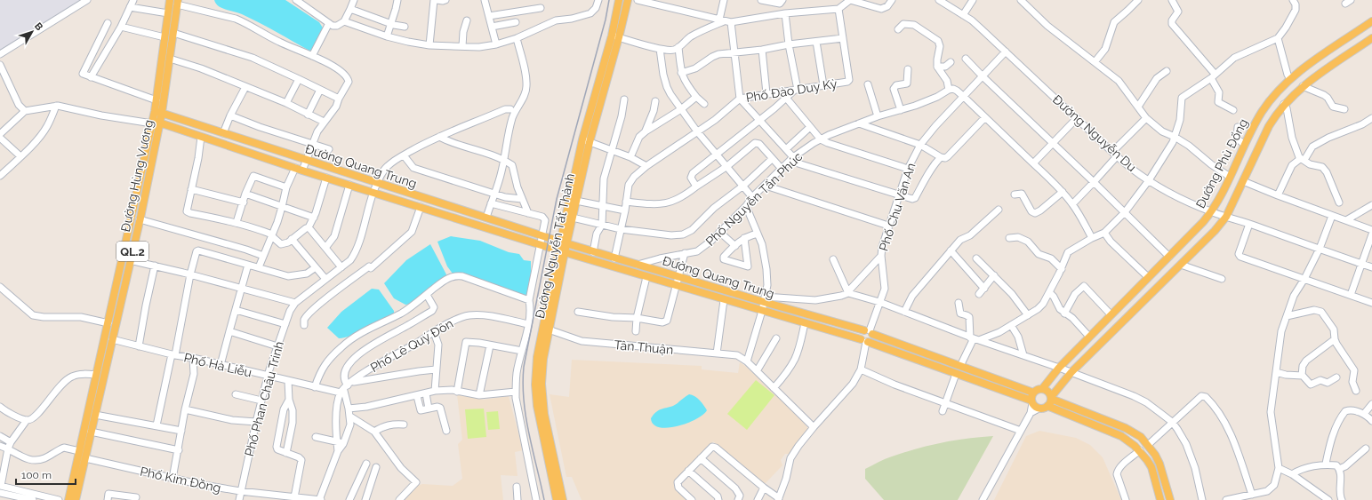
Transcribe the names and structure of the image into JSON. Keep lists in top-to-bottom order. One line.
{"streets":{"main road":["Đường Phù Đổng","Đường Quang Trung","Đường Hùng Vương","Đường Nguyễn Tất Thành","QL.2"],"street":["Phố Đào Duy Kỳ","Đường Nguyễn Du","Phố Nguyễn Tấn Phúc","Phố Chu Văn An","Phố Lê Quý Đôn","Tân Thuận","Phố Hà Liễu","Phố Phan Châu Trinh","Phố Kim Đồng"]},"crossings":[["Phố Đào Duy Kỳ","Đường Quang Trung"],["Đường Nguyễn Du","Đường Phù Đổng"],["Đường Nguyễn Du","Phố Chu Văn An"],["Đường Phù Đổng","Đường Quang Trung"],["Đường Quang Trung","Đường Hùng Vương"],["Đường Quang Trung","Phố Nguyễn Tấn Phúc"],["Đường Quang Trung","Phố Chu Văn An"],["Đường Quang Trung","Đường Nguyễn Tất Thành"],["Đường Quang Trung","Phố Phan Châu Trinh"],["Đường Hùng Vương","Phố Hà Liễu"],["Đường Hùng Vương","Phố Kim Đồng"],["Đường Nguyễn Tất Thành","Tân Thuận"],["Phố Lê Quý Đôn","Phố Hà Liễu"],["Phố Hà Liễu","Phố Phan Châu Trinh"],["Phố Phan Châu Trinh","Phố Kim Đồng"]],"scale_bar":"100 m","north":"top right"}
